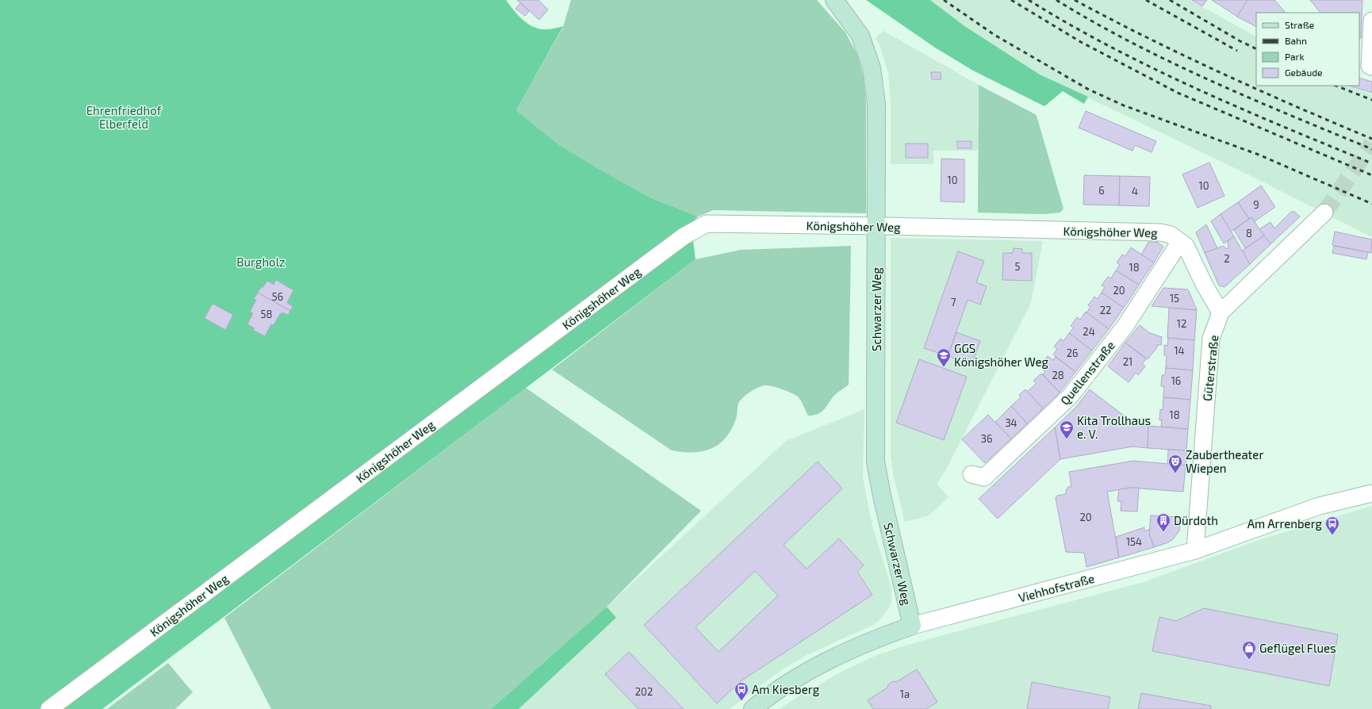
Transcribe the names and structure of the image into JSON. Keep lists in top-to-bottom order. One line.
{"streets":{"street":["Königshöher Weg","Schwarzer Weg","Güterstraße","Quellenstraße","Viehhofstraße"]},"crossings":[["Königshöher Weg","Schwarzer Weg"],["Königshöher Weg","Güterstraße"],["Königshöher Weg","Quellenstraße"],["Schwarzer Weg","Viehhofstraße"],["Güterstraße","Viehhofstraße"]],"parks":["Ehrenfriedhof Elberfeld","Burgholz"],"places":{"school or university":["GGS Königshöher Weg","Kita Trollhaus e. V."],"theatre":["Zaubertheater Wiepen"],"building":["Dürdoth"],"bus stop":["Am Arrenberg","Am Kiesberg"],"shop":["Geflügel Flues"]},"house_numbers":["10","10","6","4","9","8","2","5","18","20","56","15","7","22","58","12","24","14","26","21","28","16","18","34","36","20","154","202","1a"],"legend":["Straße","Bahn","Park","Gebäude"]}
